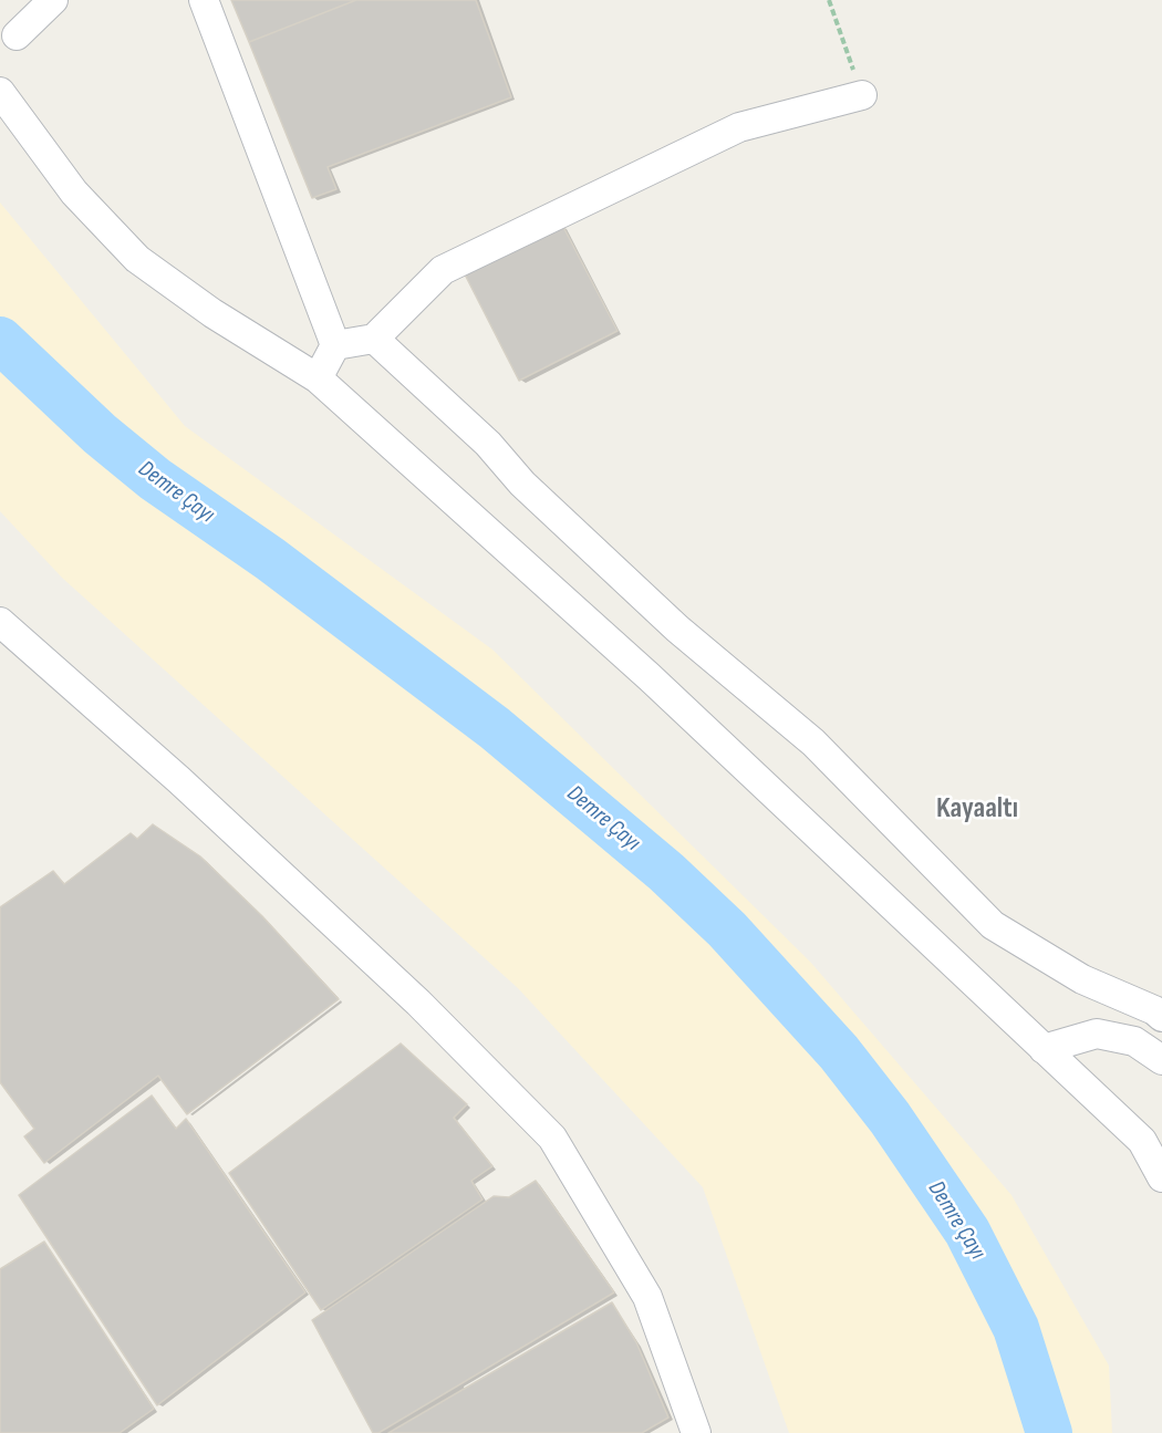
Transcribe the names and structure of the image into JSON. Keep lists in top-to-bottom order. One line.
{"districts":["Kayaaltı"],"water":["Demre Çayı"]}
